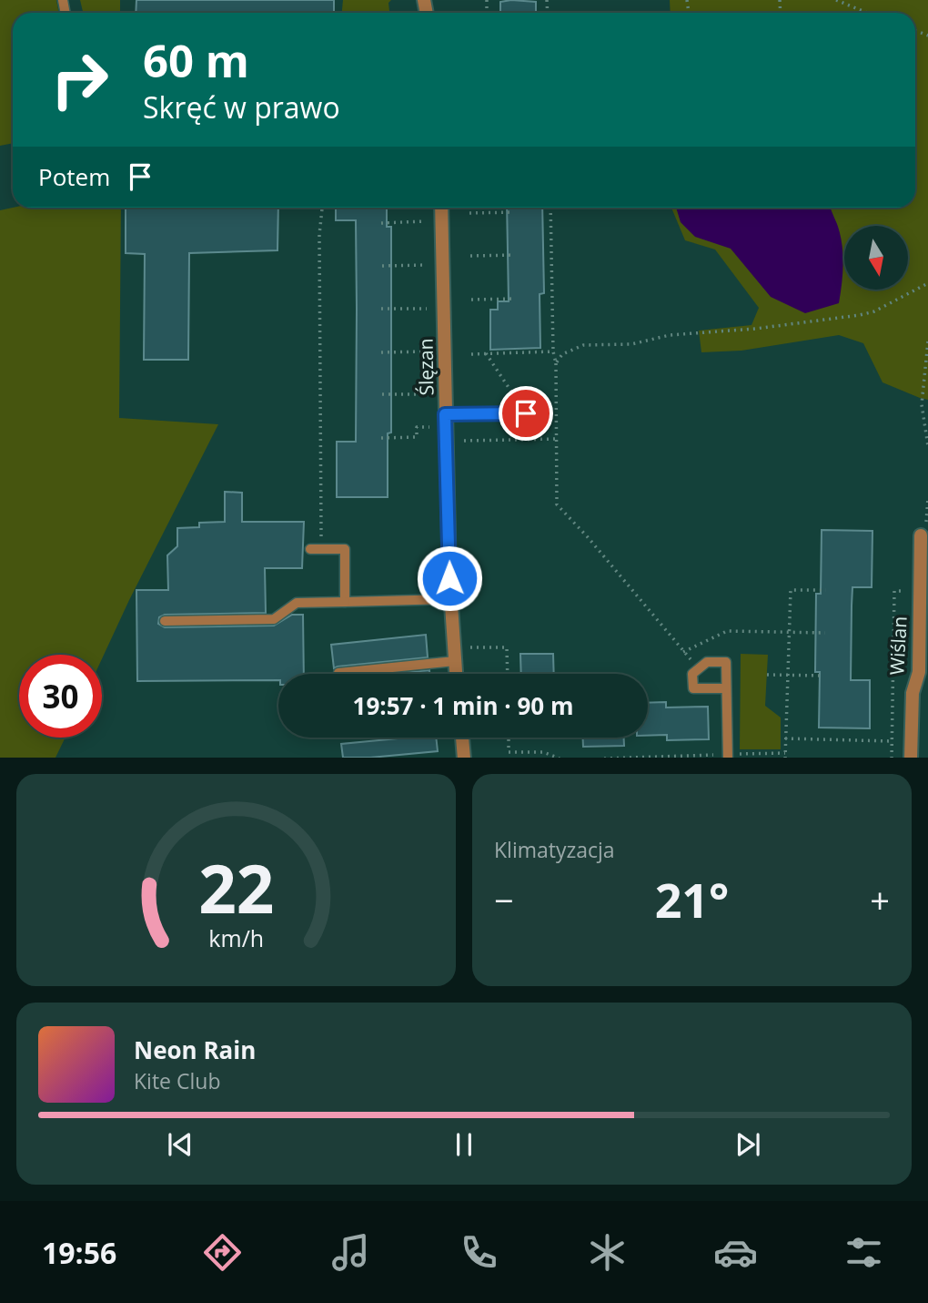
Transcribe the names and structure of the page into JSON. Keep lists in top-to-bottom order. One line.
{"streets":{"street":["Ślęzan","Wiślan"]},"north":"bottom","page":{"turn":["60 m","Skręć w prawo"],"then":"Potem","limit":"30","trip":"19:57 · 1 min · 90 m","tile":"Klimatyzacja","heat":["−","21°","+"],"song":["Neon Rain","Kite Club"],"tabs":"19:56","gauge":["22","km/h"]}}
